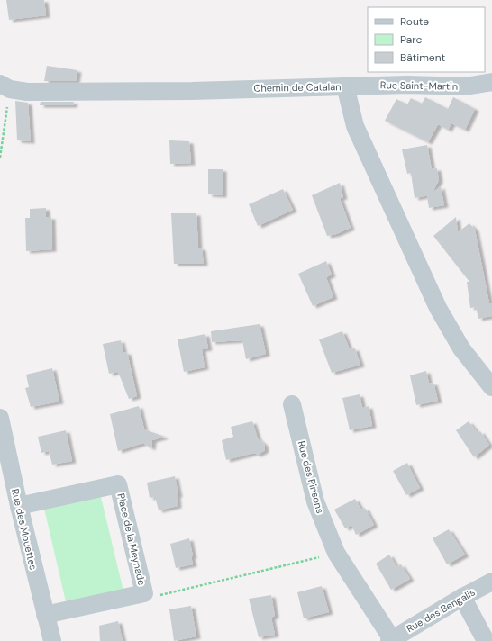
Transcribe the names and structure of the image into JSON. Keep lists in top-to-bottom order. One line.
{"streets":{"street":["Rue Saint-Martin","Chemin de Catalan","Rue des Pinsons","Rue des Mouettes","Place de la Meynade","Rue des Bengalis"]},"crossings":[["Rue Saint-Martin","Chemin de Catalan"],["Rue des Pinsons","Rue des Bengalis"],["Rue des Mouettes","Place de la Meynade"]],"legend":["Route","Parc","Bâtiment"]}
